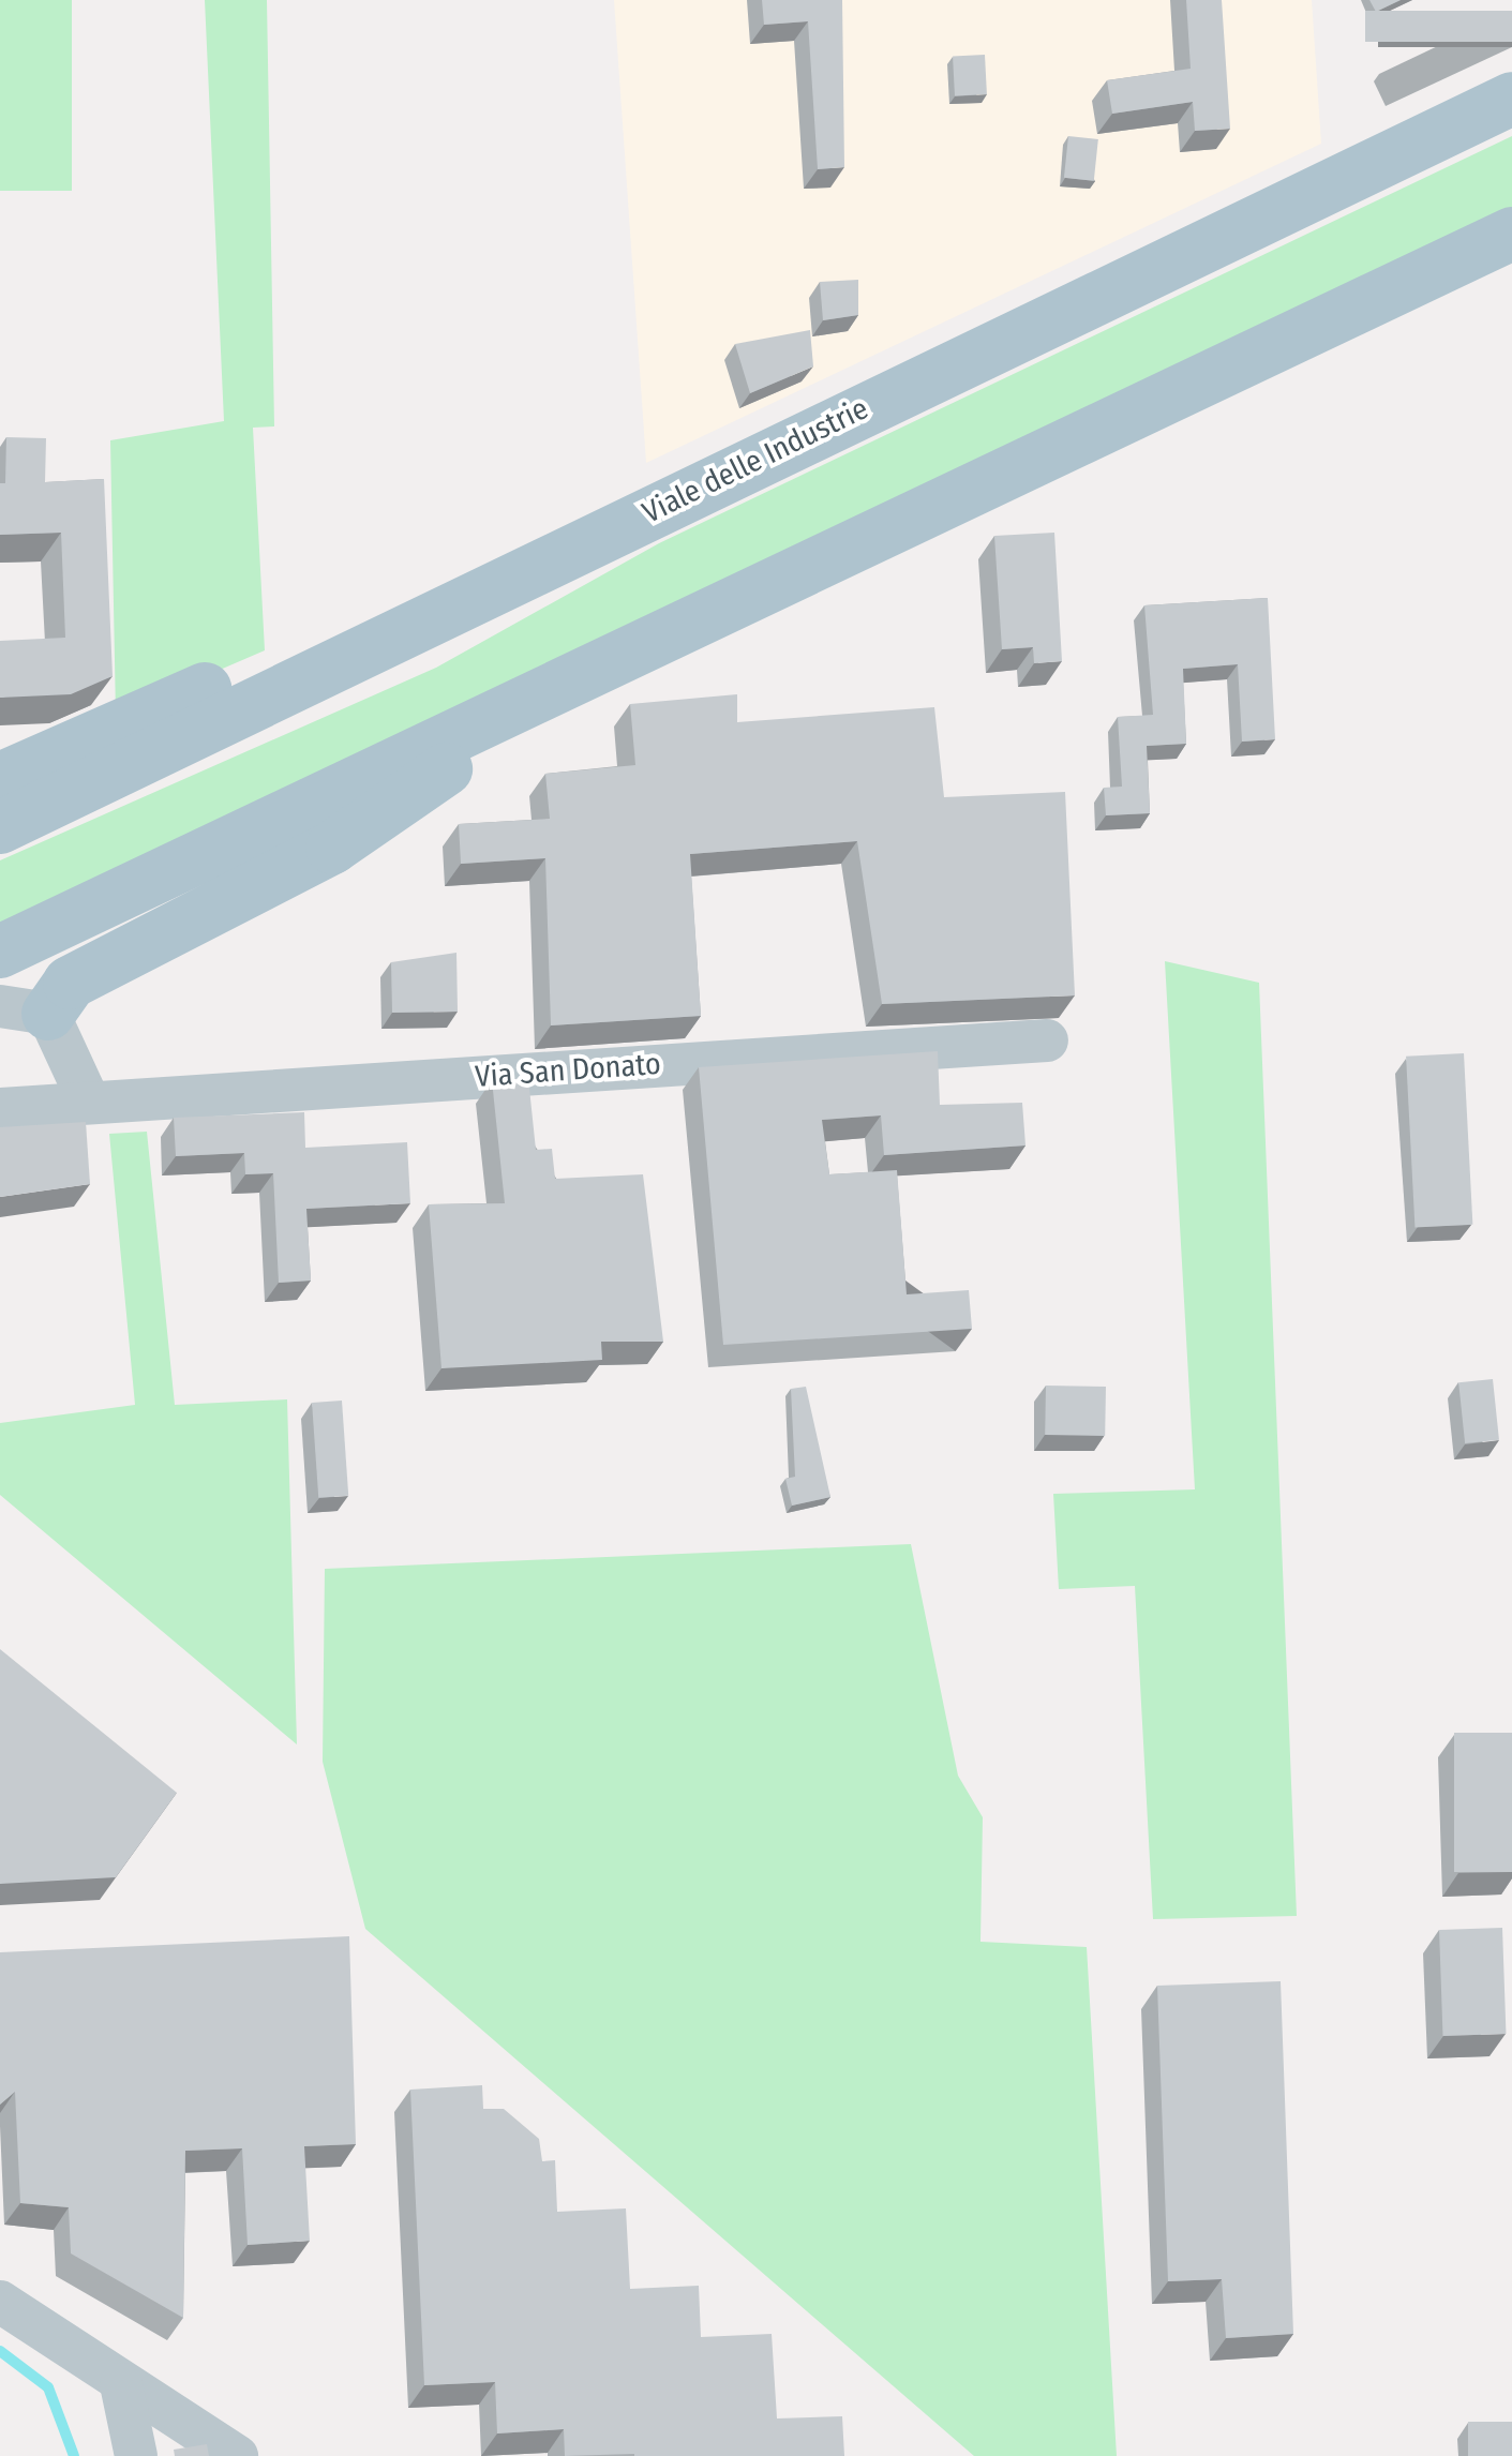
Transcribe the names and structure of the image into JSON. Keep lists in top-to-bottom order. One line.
{"streets":{"main road":["Viale delle Industrie"],"street":["Via San Donato"]}}
